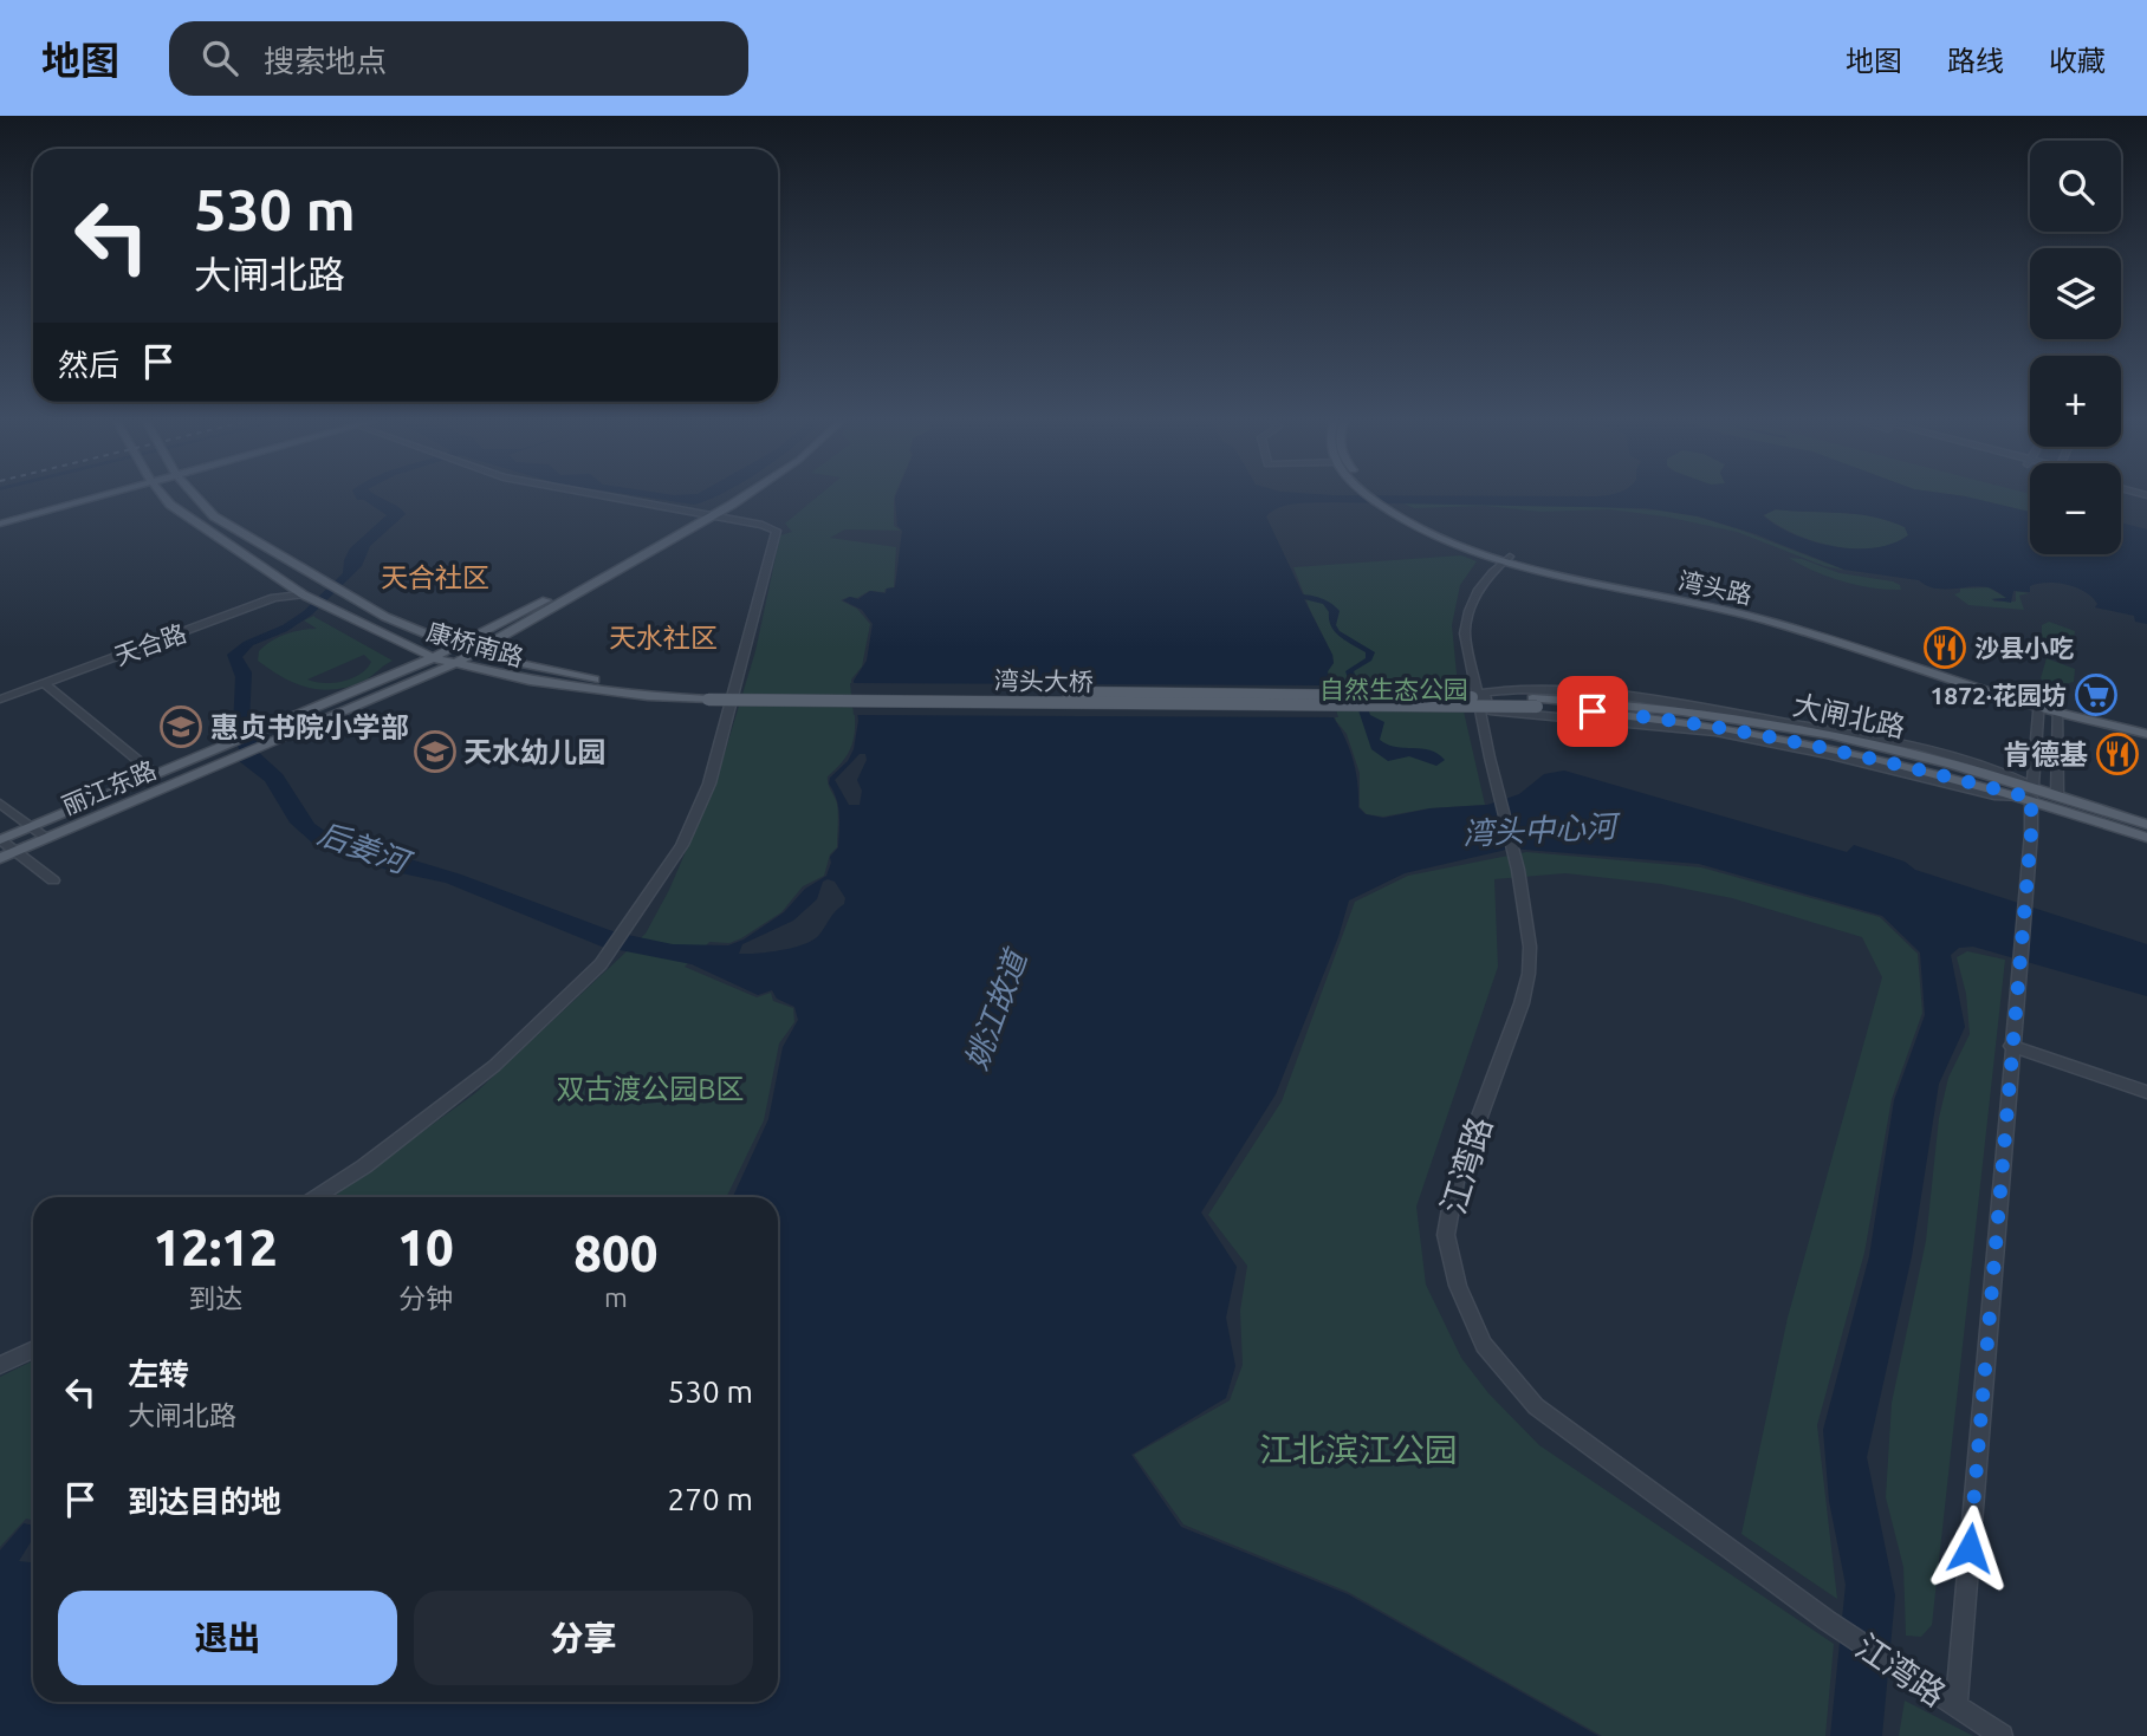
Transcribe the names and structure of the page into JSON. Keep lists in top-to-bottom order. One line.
{"streets":{"main road":["湾头路","康桥南路","湾头大桥","大闸北路","丽江东路"],"street":["天合路","江湾路"]},"crossings":[["湾头路","江湾路"],["天合路","康桥南路"],["康桥南路","湾头大桥"],["康桥南路","丽江东路"],["湾头大桥","大闸北路"]],"districts":["天合社区","天水社区"],"water":["湾头中心河","后姜河","姚江故道"],"parks":["自然生态公园","双古渡公园B区","江北滨江公园"],"places":{"restaurant":["沙县小吃","肯德基"],"supermarket":["1872·花园坊"],"school or university":["惠贞书院小学部","天水幼儿园"]},"page":{"header":"地图","search":"搜索地点","nav":["地图","路线","收藏"],"map_buttons":["+","−"],"turn":["530 m","大闸北路"],"then":"然后","eta":["12:12","到达","10","分钟","800","m"],"list":[{"name":"左转","note":"大闸北路","value":"530 m"},{"name":"到达目的地","value":"270 m"}],"buttons":["退出","分享"]}}
